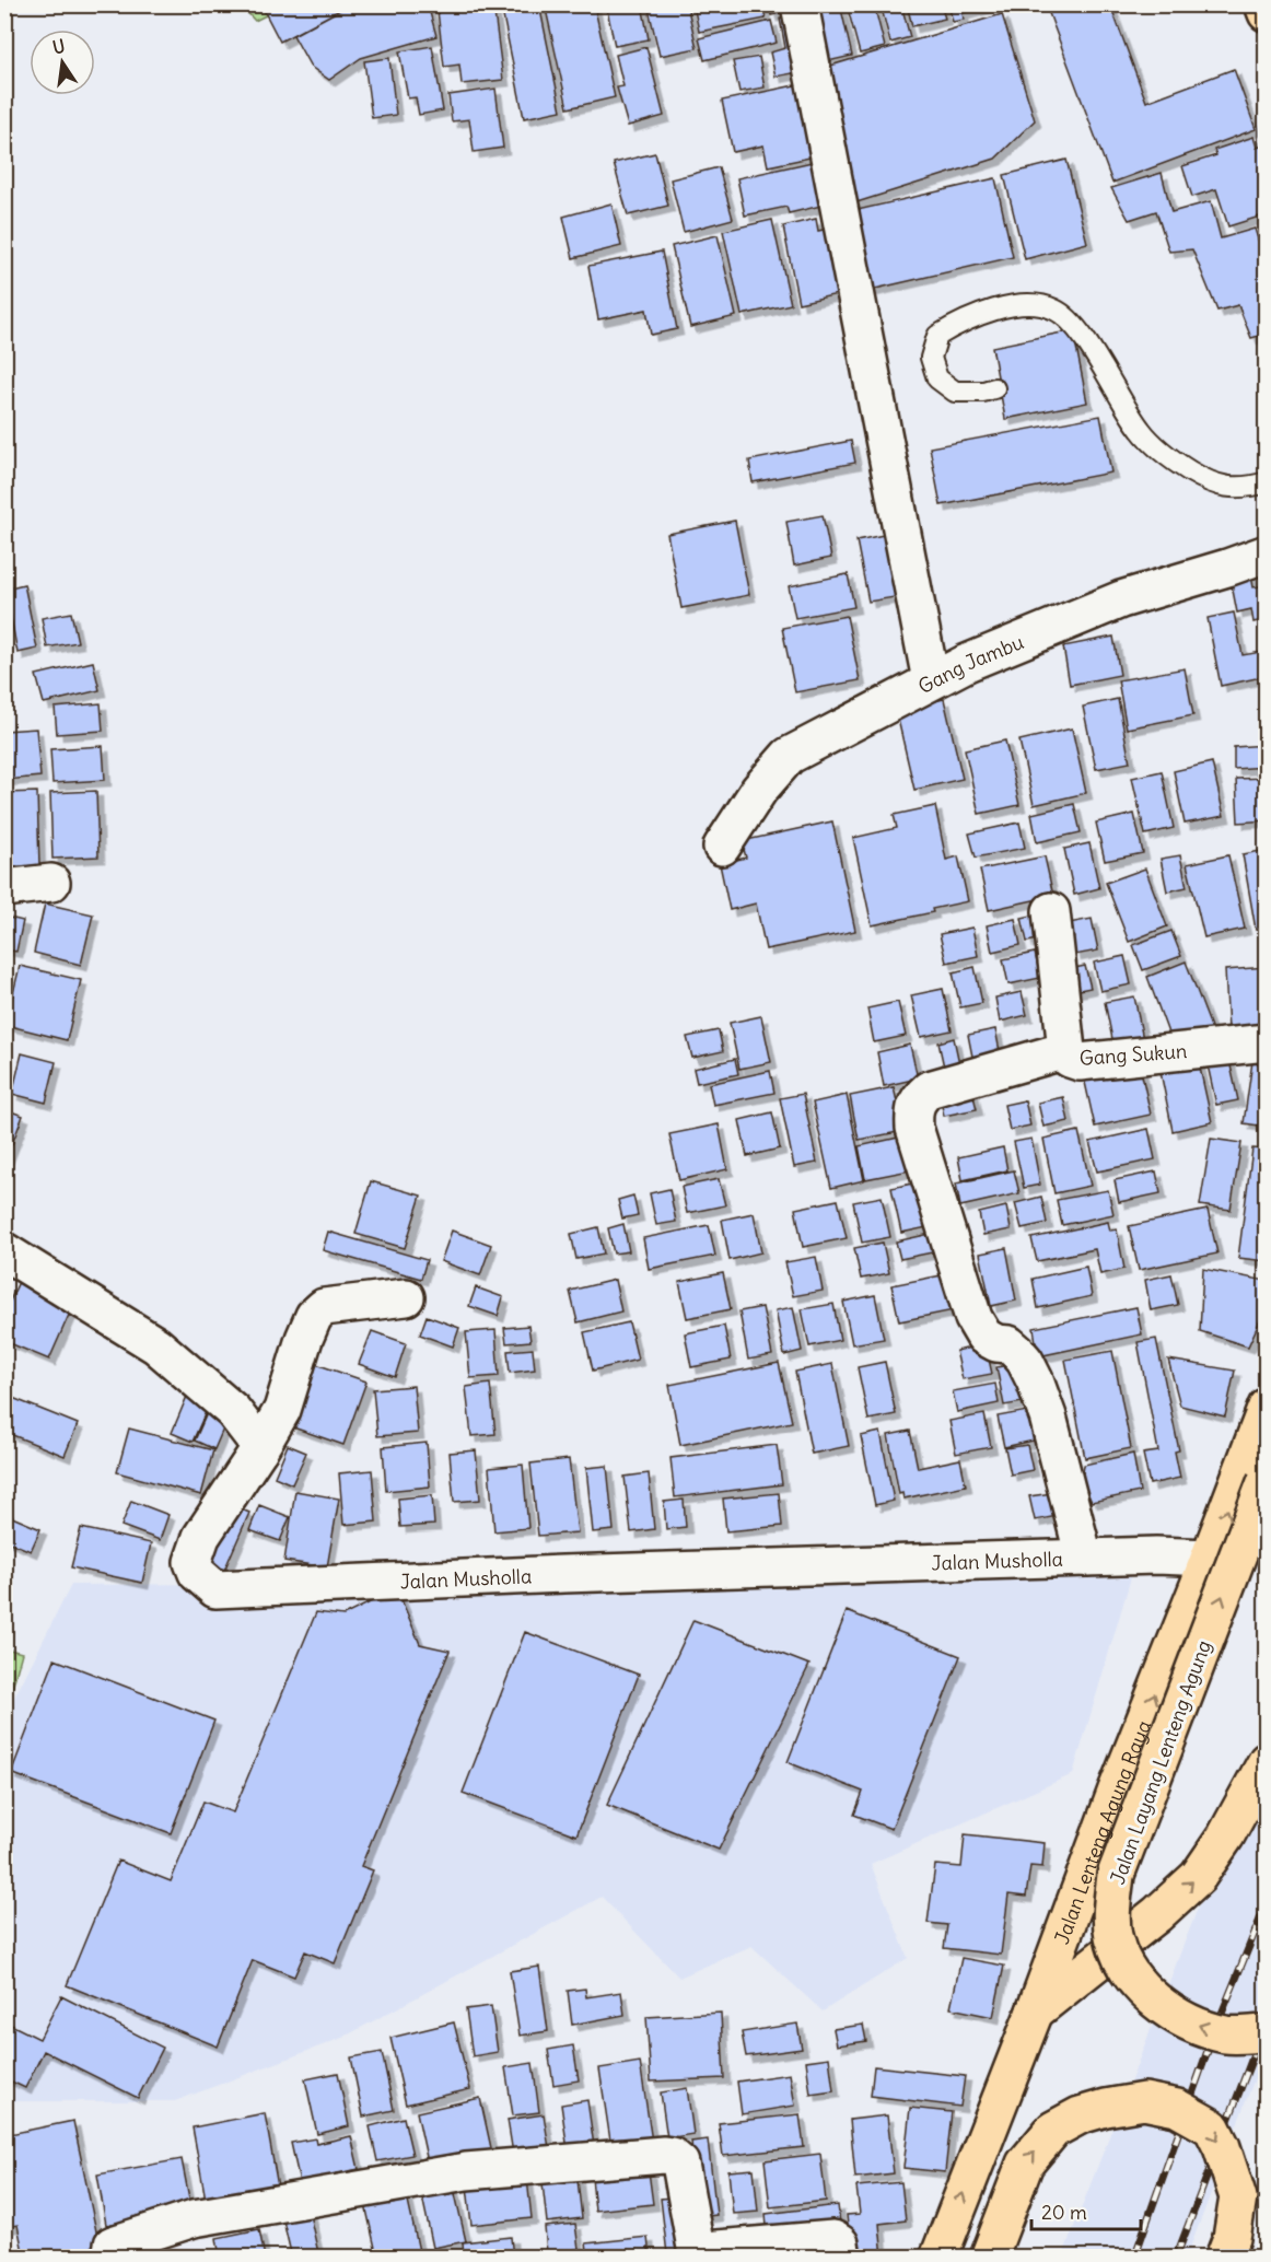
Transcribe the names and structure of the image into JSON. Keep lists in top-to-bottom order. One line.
{"streets":{"main road":["Jalan Layang Lenteng Agung","Jalan Lenteng Agung Raya"],"street":["Gang Jambu","Gang Sukun","Jalan Musholla"]},"crossings":[["Jalan Musholla","Jalan Lenteng Agung Raya"]],"one_way":["Jalan Layang Lenteng Agung"],"scale_bar":"20 m","north":"top"}
